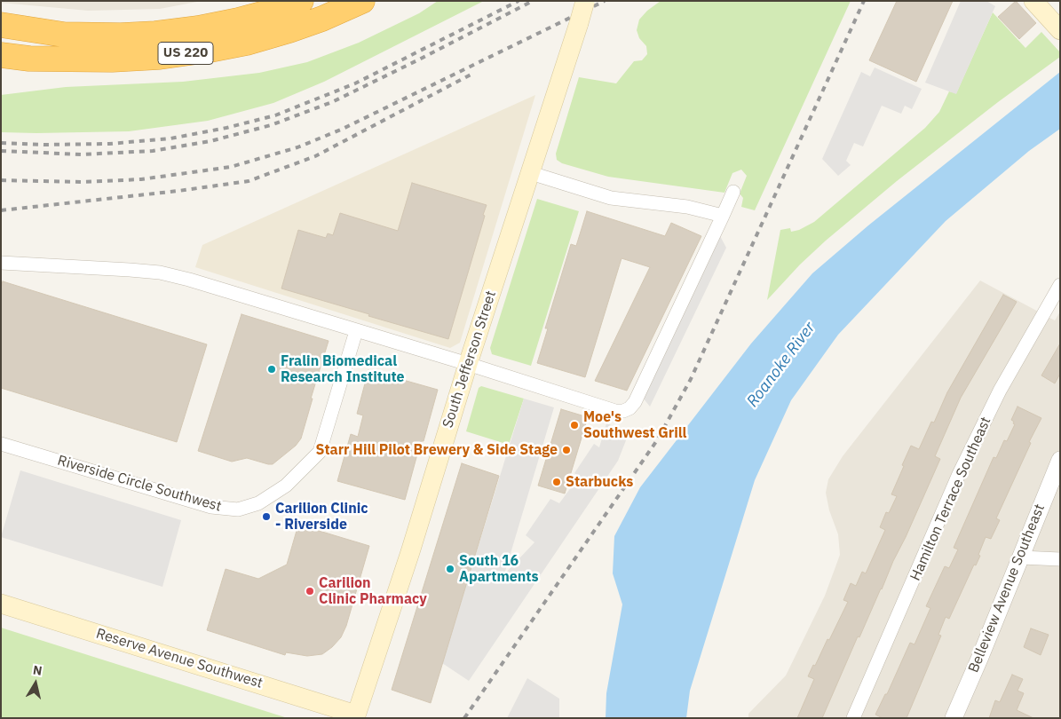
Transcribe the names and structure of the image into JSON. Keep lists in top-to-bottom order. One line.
{"streets":{"highway":["US 220"],"main road":["South Jefferson Street","Reserve Avenue Southwest"],"street":["Riverside Circle Southwest","Hamilton Terrace Southeast","Belleview Avenue Southeast"]},"crossings":[["South Jefferson Street","Reserve Avenue Southwest"]],"water":["Roanoke River"],"places":["Fralin Biomedical Research Institute","Moe's Southwest Grill","Starr Hill Pilot Brewery & Side Stage","Starbucks","Carilion Clinic - Riverside","South 16 Apartments","Carilion Clinic Pharmacy"],"north":"top"}
